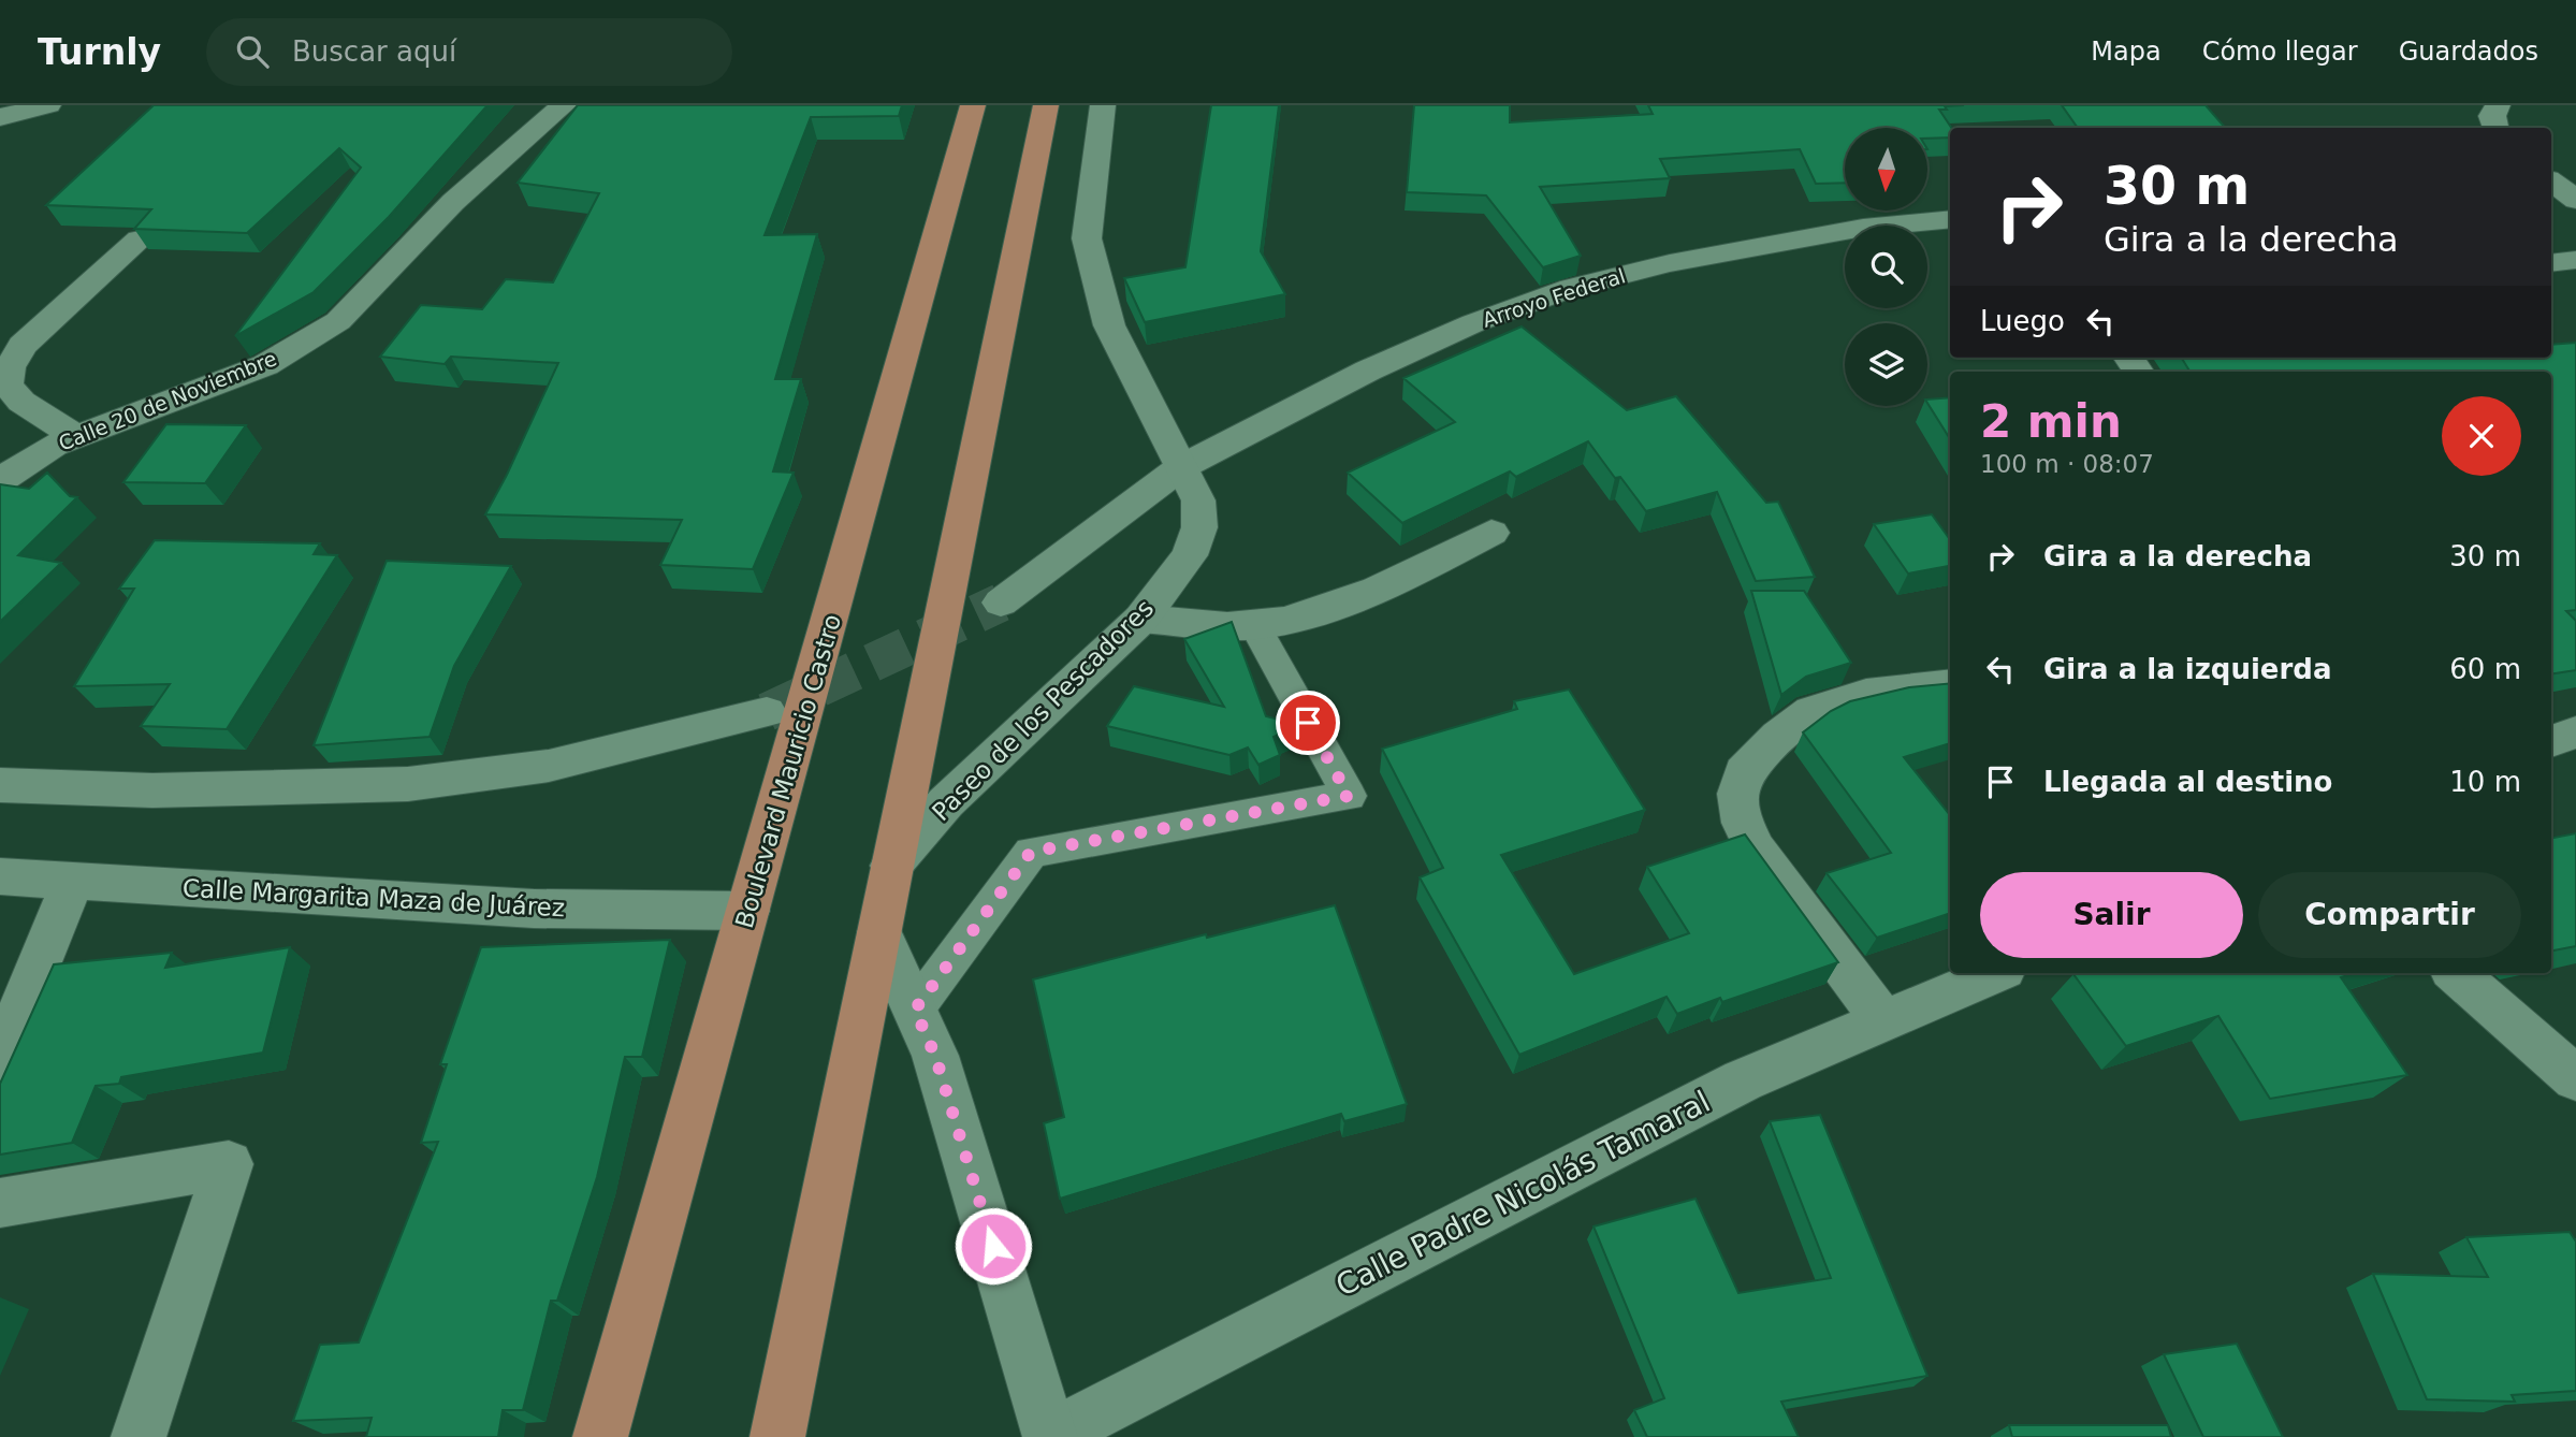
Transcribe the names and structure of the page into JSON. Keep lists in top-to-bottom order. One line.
{"streets":{"main road":["Boulevard Mauricio Castro"],"street":["Arroyo Federal","Calle 20 de Noviembre","Paseo de los Pescadores","Calle Margarita Maza de Juárez","Calle Padre Nicolás Tamaral"]},"crossings":[["Arroyo Federal","Paseo de los Pescadores"],["Boulevard Mauricio Castro","Calle Margarita Maza de Juárez"]],"north":"bottom","page":{"header":"Turnly","search":"Buscar aquí","nav":["Mapa","Cómo llegar","Guardados"],"turn":["30 m","Gira a la derecha"],"then":"Luego","heading":["2 min","100 m · 08:07"],"list":[{"name":"Gira a la derecha","value":"30 m"},{"name":"Gira a la izquierda","value":"60 m"},{"name":"Llegada al destino","value":"10 m"}],"buttons":["Salir","Compartir"]}}
